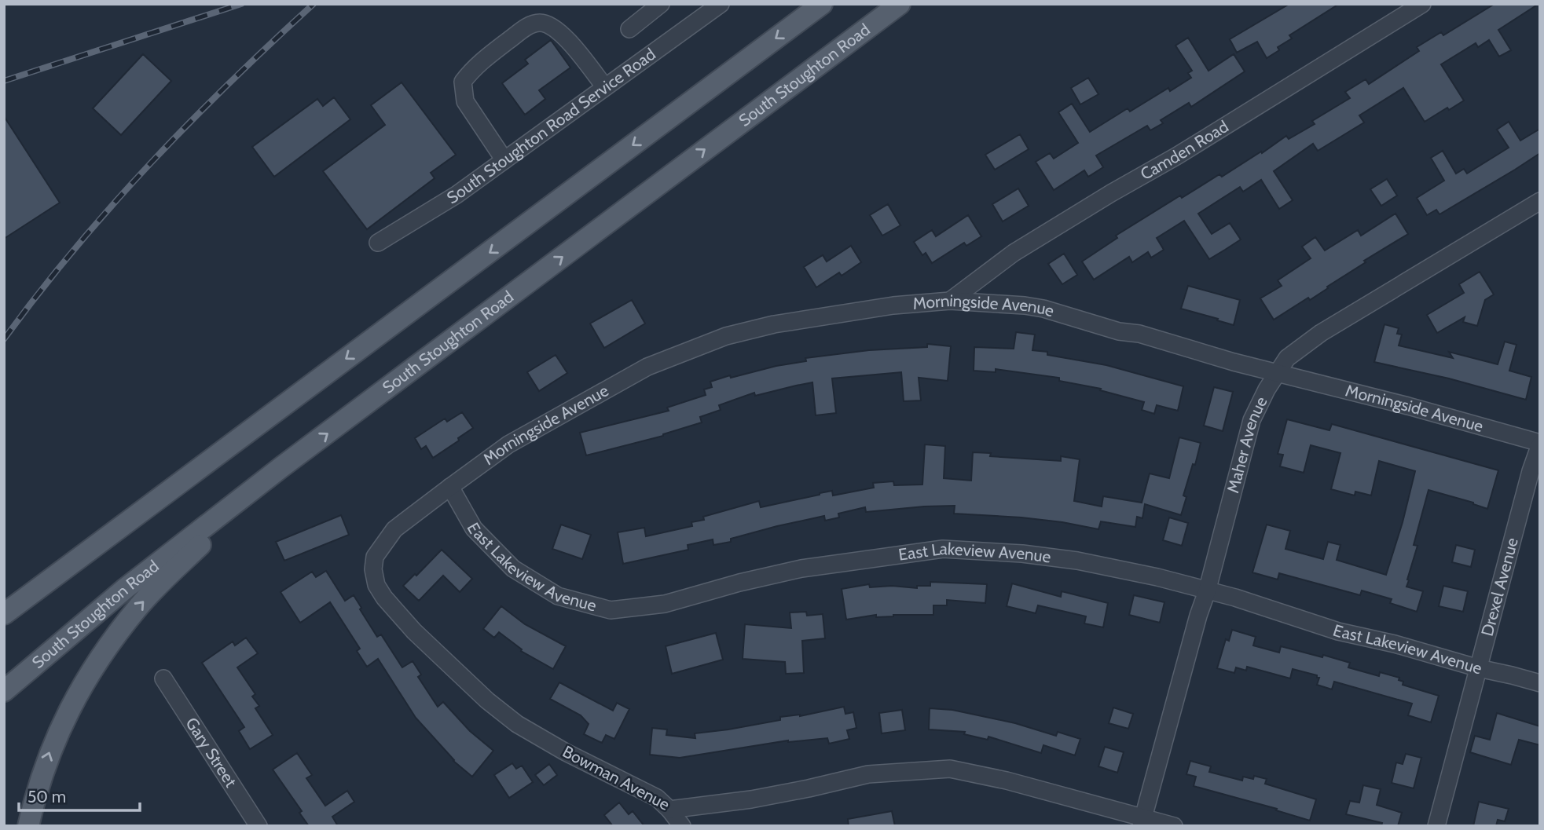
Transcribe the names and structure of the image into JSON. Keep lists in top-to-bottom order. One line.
{"streets":{"main road":["South Stoughton Road"],"street":["South Stoughton Road Service Road","Camden Road","Morningside Avenue","Maher Avenue","East Lakeview Avenue","Drexel Avenue","Gary Street","Bowman Avenue"]},"crossings":[["Camden Road","Morningside Avenue"],["Morningside Avenue","Maher Avenue"],["Morningside Avenue","East Lakeview Avenue"],["Morningside Avenue","Drexel Avenue"],["Morningside Avenue","Bowman Avenue"],["Maher Avenue","East Lakeview Avenue"],["Maher Avenue","Bowman Avenue"],["East Lakeview Avenue","Drexel Avenue"],["East Lakeview Avenue","Bowman Avenue"]],"scale_bar":"50 m"}
